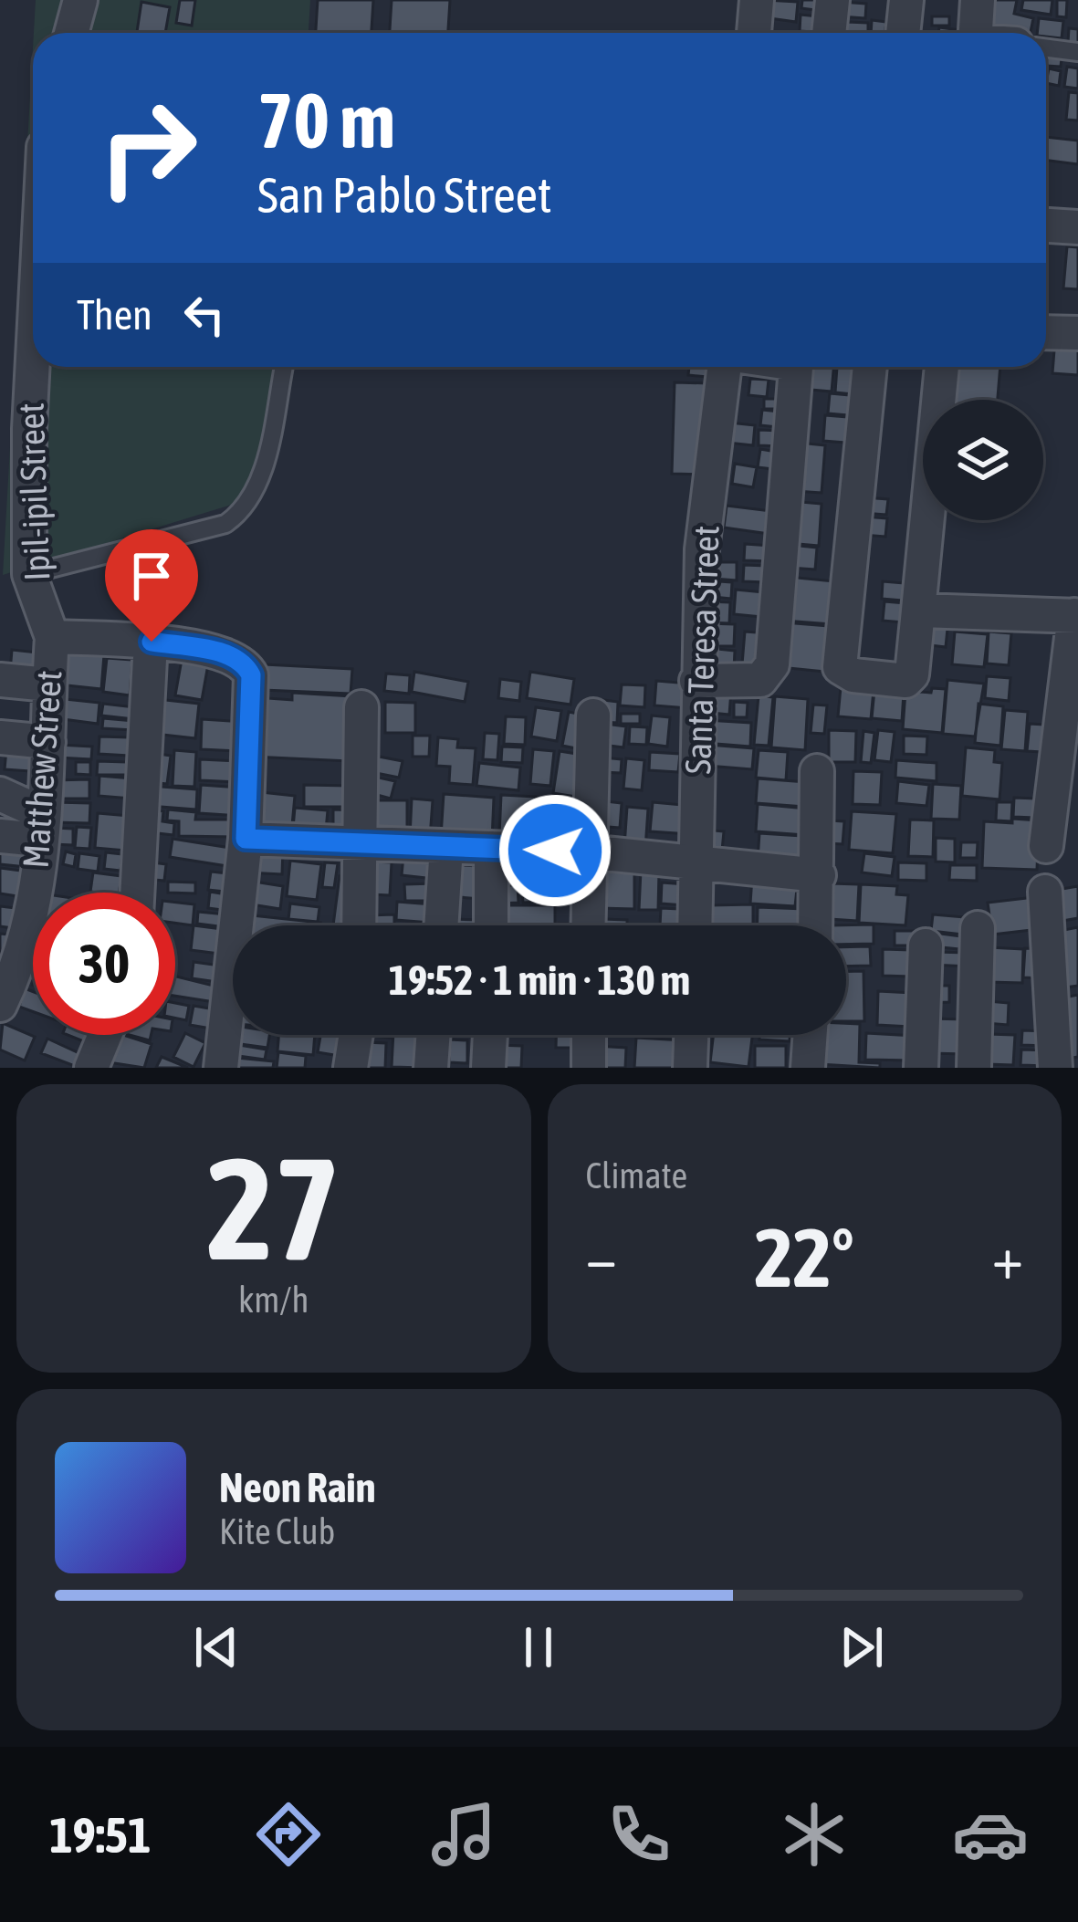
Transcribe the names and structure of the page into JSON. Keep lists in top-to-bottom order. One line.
{"streets":{"street":["Ipil-ipil Street","Santa Teresa Street","Matthew Street"]},"crossings":[["Ipil-ipil Street","Matthew Street"]],"page":{"turn":["70 m","San Pablo Street"],"then":"Then","limit":"30","trip":"19:52 · 1 min · 130 m","tile":[["27","km/h"],"Climate"],"heat":["−","22°","+"],"song":["Neon Rain","Kite Club"],"tabs":"19:51"}}
